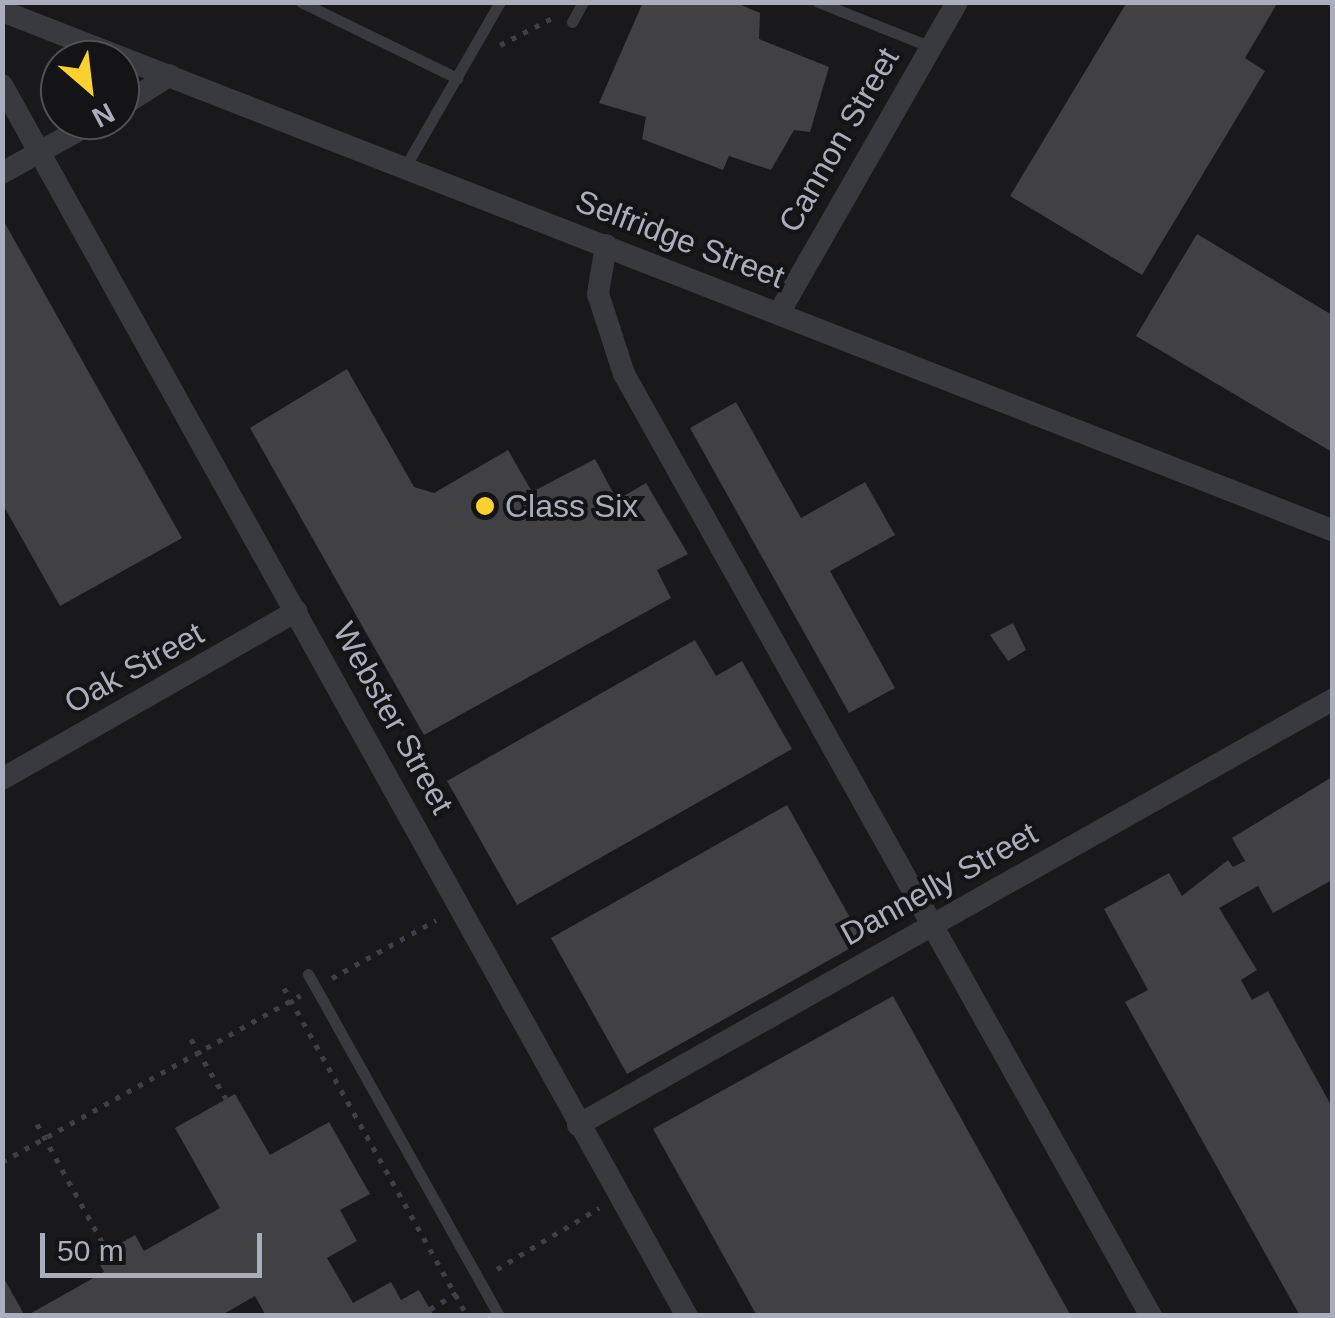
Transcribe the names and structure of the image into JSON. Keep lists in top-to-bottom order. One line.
{"streets":{"street":["Cannon Street","Selfridge Street","Oak Street","Webster Street","Dannelly Street"]},"crossings":[["Cannon Street","Selfridge Street"],["Oak Street","Webster Street"],["Webster Street","Dannelly Street"]],"places":["Class Six"],"scale_bar":"50 m","north":"bottom right"}
